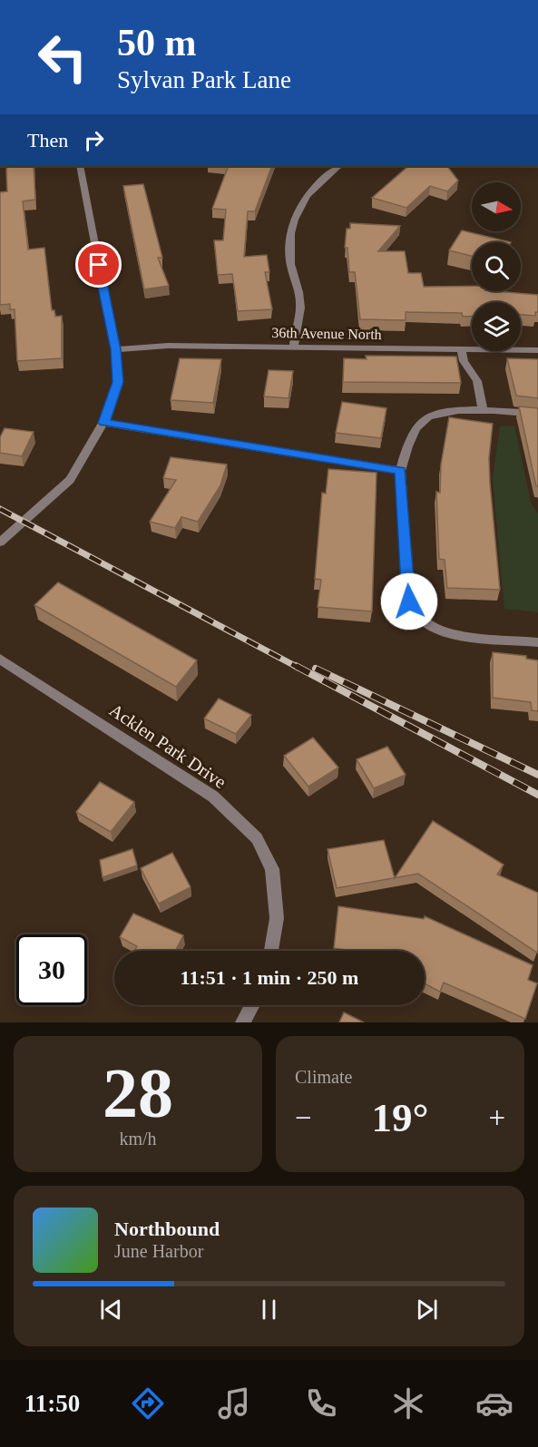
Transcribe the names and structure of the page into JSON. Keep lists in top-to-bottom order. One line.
{"streets":{"street":["36th Avenue North","Acklen Park Drive"]},"north":"right","page":{"turn":["50 m","Sylvan Park Lane"],"then":"Then","limit":"30","trip":"11:51 · 1 min · 250 m","tile":[["28","km/h"],"Climate"],"heat":["−","19°","+"],"song":["Northbound","June Harbor"],"tabs":"11:50"}}
